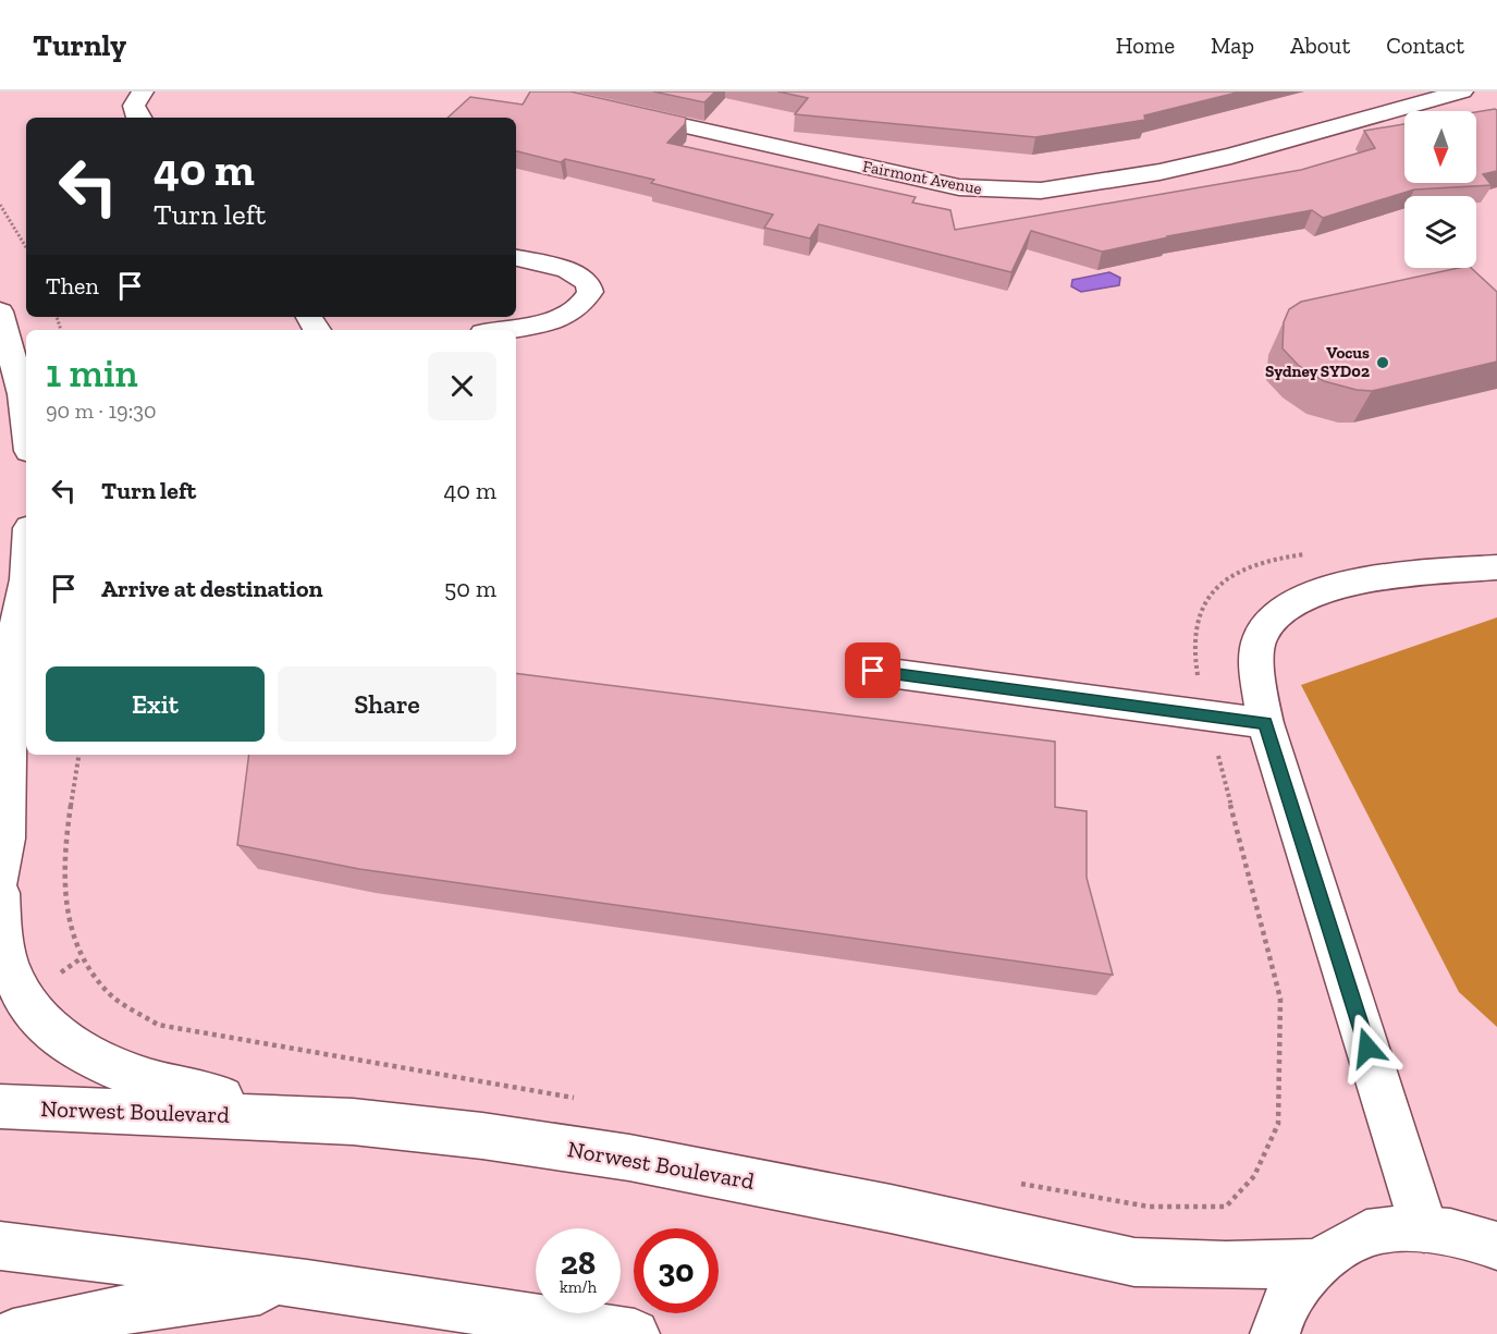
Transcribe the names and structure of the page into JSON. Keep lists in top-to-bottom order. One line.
{"streets":{"main road":["Fairmont Avenue","Norwest Boulevard"]},"places":["Vocus Sydney SYD02"],"north":"bottom","page":{"header":"Turnly","nav":["Home","Map","About","Contact"],"turn":["40 m","Turn left"],"then":"Then","heading":["1 min","90 m · 19:30"],"list":[{"name":"Turn left","value":"40 m"},{"name":"Arrive at destination","value":"50 m"}],"buttons":["Exit","Share"],"speed":"28 km/h","limit":"30"}}
